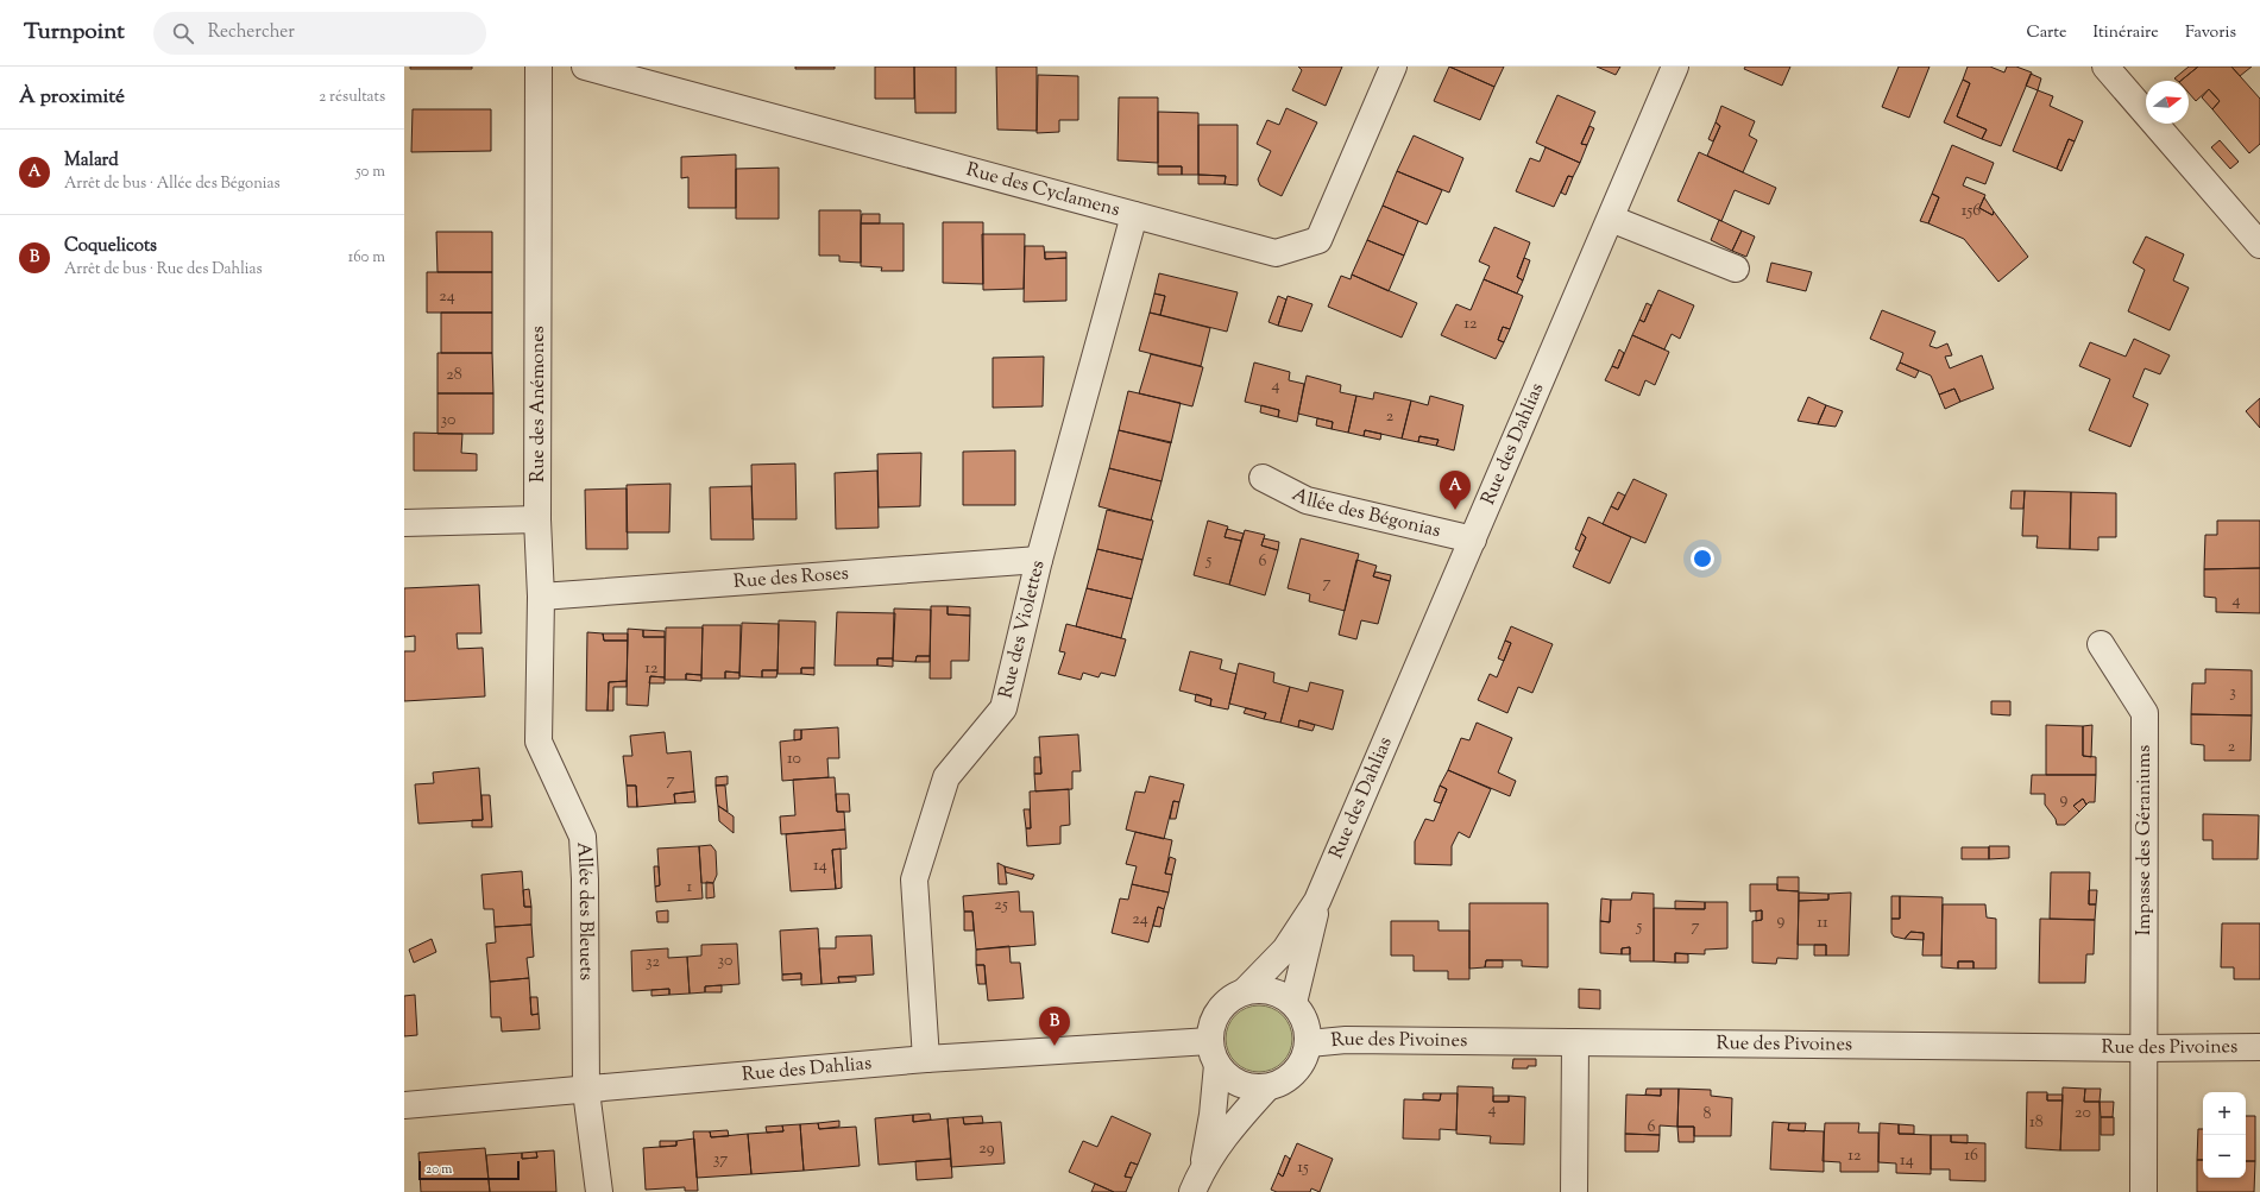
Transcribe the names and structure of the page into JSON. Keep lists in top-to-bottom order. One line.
{"streets":{"street":["Rue des Cyclamens","Rue des Anémones","Rue des Dahlias","Allée des Bégonias","Rue des Roses","Rue des Violettes","Impasse des Géraniums","Allée des Bleuets","Rue des Pivoines"]},"crossings":[["Rue des Cyclamens","Rue des Violettes"],["Rue des Anémones","Rue des Roses"],["Rue des Anémones","Allée des Bleuets"],["Rue des Dahlias","Allée des Bégonias"],["Rue des Dahlias","Rue des Violettes"],["Rue des Dahlias","Allée des Bleuets"],["Rue des Dahlias","Rue des Pivoines"],["Rue des Roses","Rue des Violettes"],["Impasse des Géraniums","Rue des Pivoines"]],"house_numbers":["156","24","12","28","4","2","30","5","6","7","4","12","3","2","10","7","9","14","1","25","24","9","11","5","7","30","32","4","20","8","18","6","29","12","16","37","14","15"],"scale_bar":"20 m","north":"right","page":{"header":"Turnpoint","search":"Rechercher","nav":["Carte","Itinéraire","Favoris"],"heading":["À proximité","2 résultats"],"list":[{"mark":"A","name":"Malard","note":"Arrêt de bus · Allée des Bégonias","value":"50 m"},{"mark":"B","name":"Coquelicots","note":"Arrêt de bus · Rue des Dahlias","value":"160 m"}],"pins":["A","B"],"map_buttons":["+","−"],"scale":"20 m"}}
